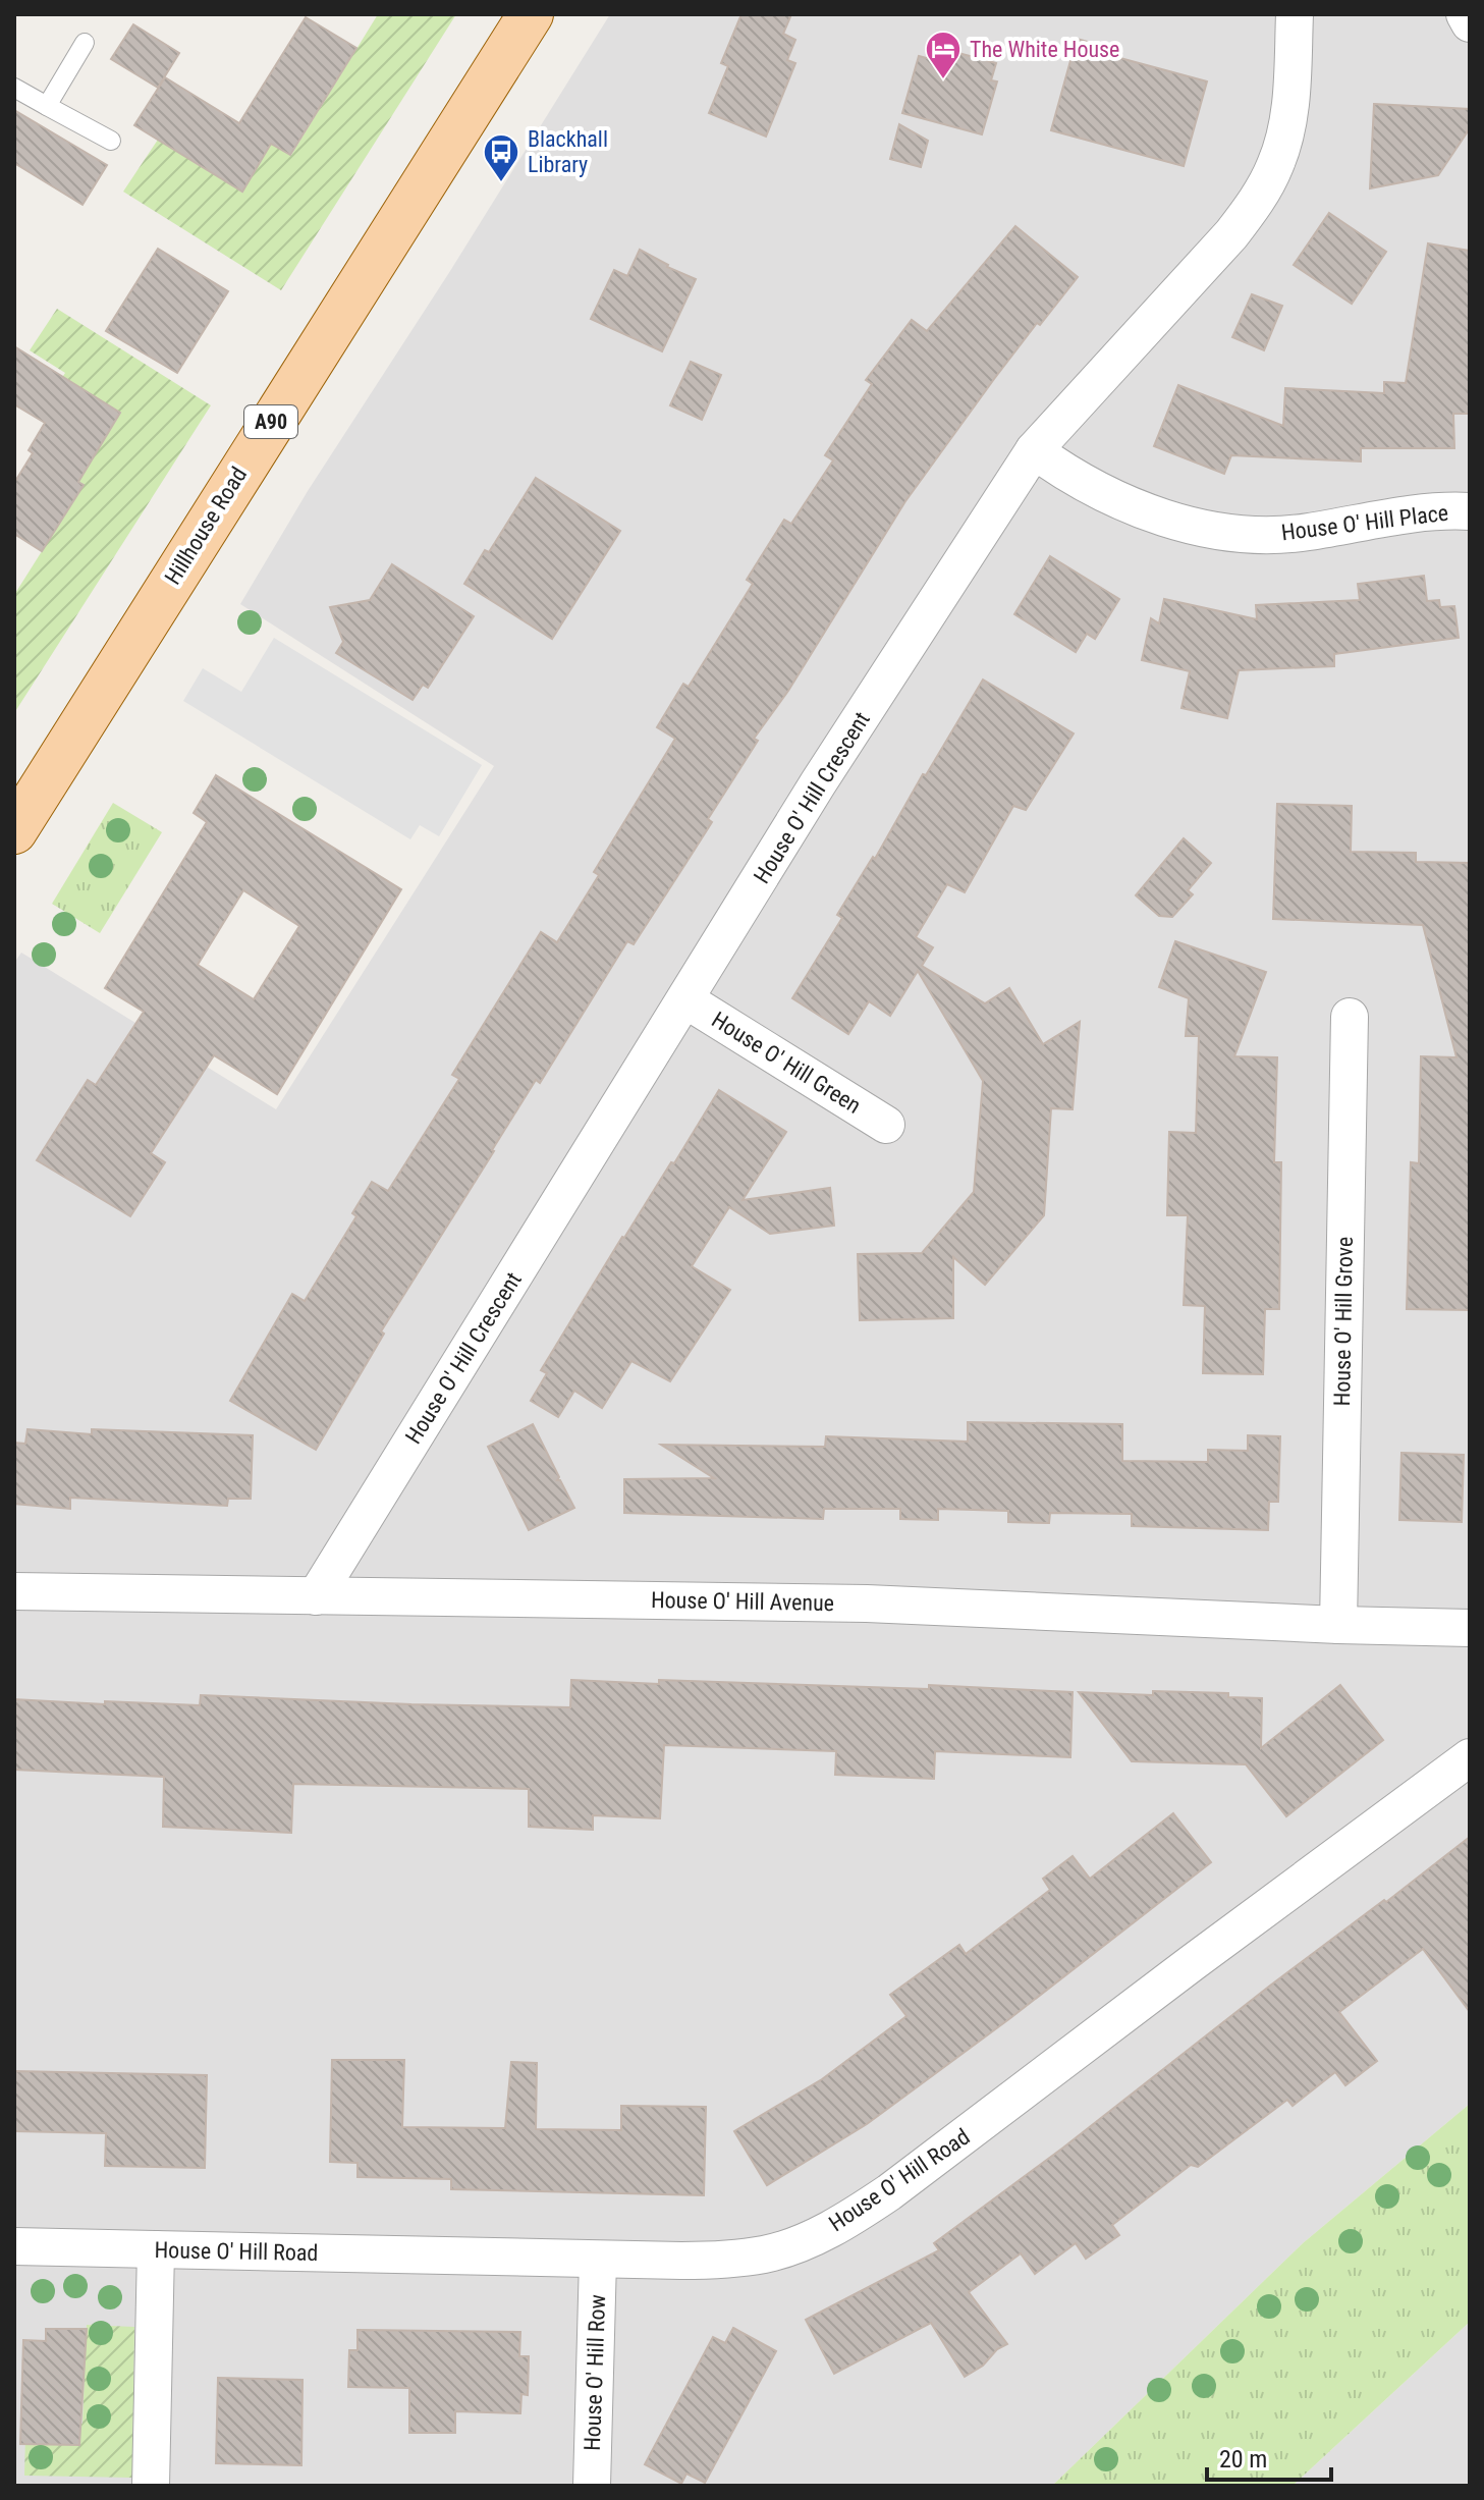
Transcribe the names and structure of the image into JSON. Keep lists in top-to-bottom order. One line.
{"streets":{"main road":["A90","Hillhouse Road"],"street":["House O' Hill Place","House O' Hill Crescent","House O' Hill Green","House O' Hill Grove","House O' Hill Avenue","House O' Hill Road","House O' Hill Row"]},"crossings":[["House O' Hill Place","House O' Hill Crescent"],["House O' Hill Crescent","House O' Hill Green"],["House O' Hill Crescent","House O' Hill Avenue"],["House O' Hill Grove","House O' Hill Avenue"],["House O' Hill Road","House O' Hill Row"]],"places":{"hotel":["The White House"],"bus stop":["Blackhall Library"]},"scale_bar":"20 m"}
